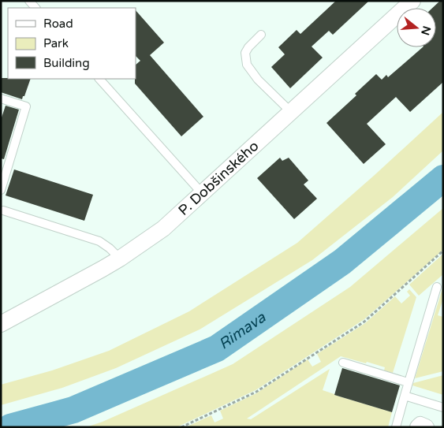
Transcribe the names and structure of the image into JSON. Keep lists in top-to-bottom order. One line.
{"streets":{"street":["P. Dobšinského"]},"water":["Rimava"],"legend":["Road","Park","Building"],"north":"right"}
